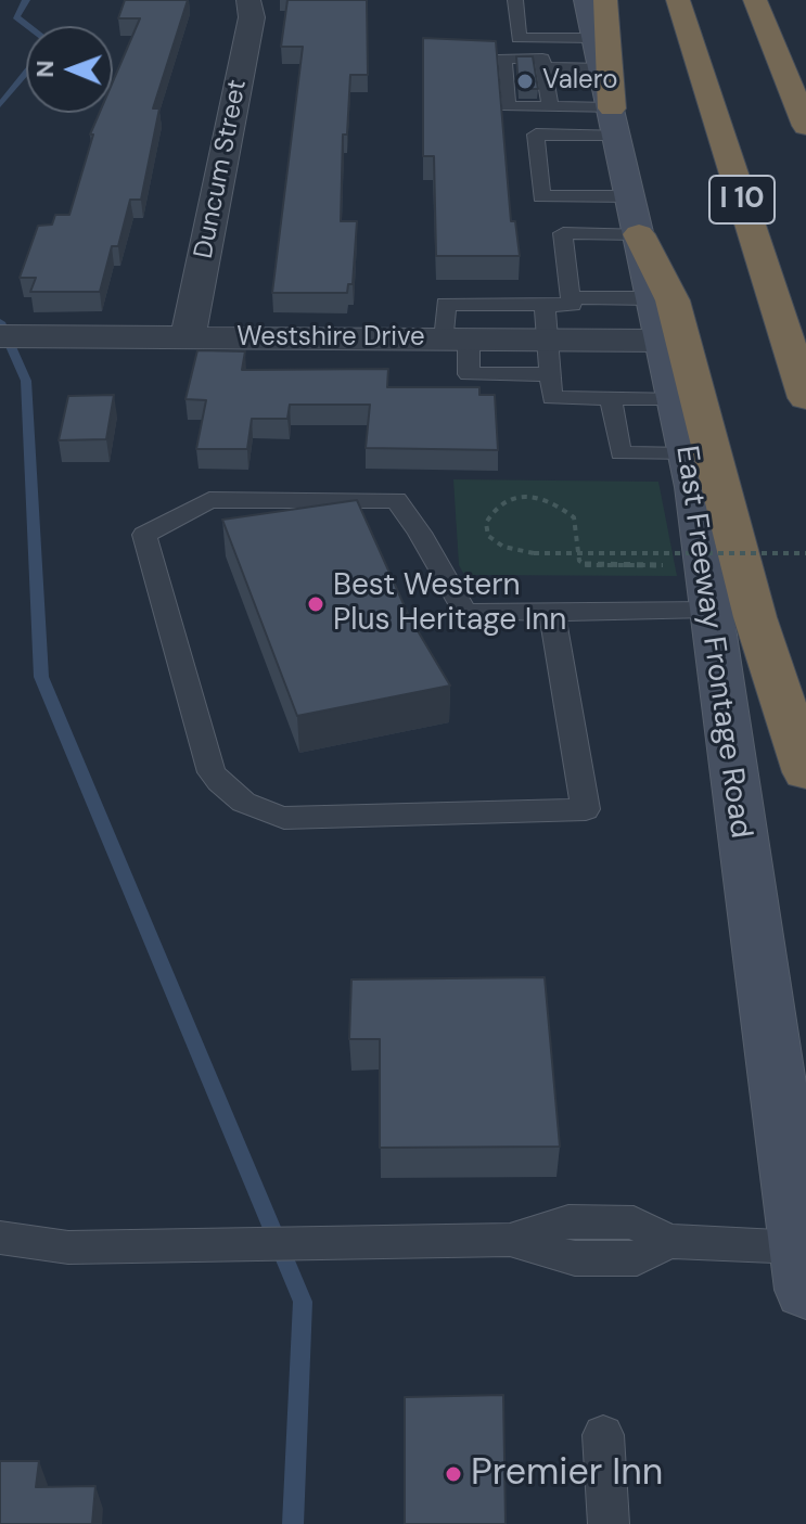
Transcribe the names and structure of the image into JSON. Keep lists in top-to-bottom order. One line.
{"streets":{"highway":["I 10"],"main road":["East Freeway Frontage Road"],"street":["Duncum Street","Westshire Drive"]},"crossings":[["Duncum Street","Westshire Drive"],["Westshire Drive","East Freeway Frontage Road"]],"places":["Valero","Best Western Plus Heritage Inn","Premier Inn"],"north":"left"}
